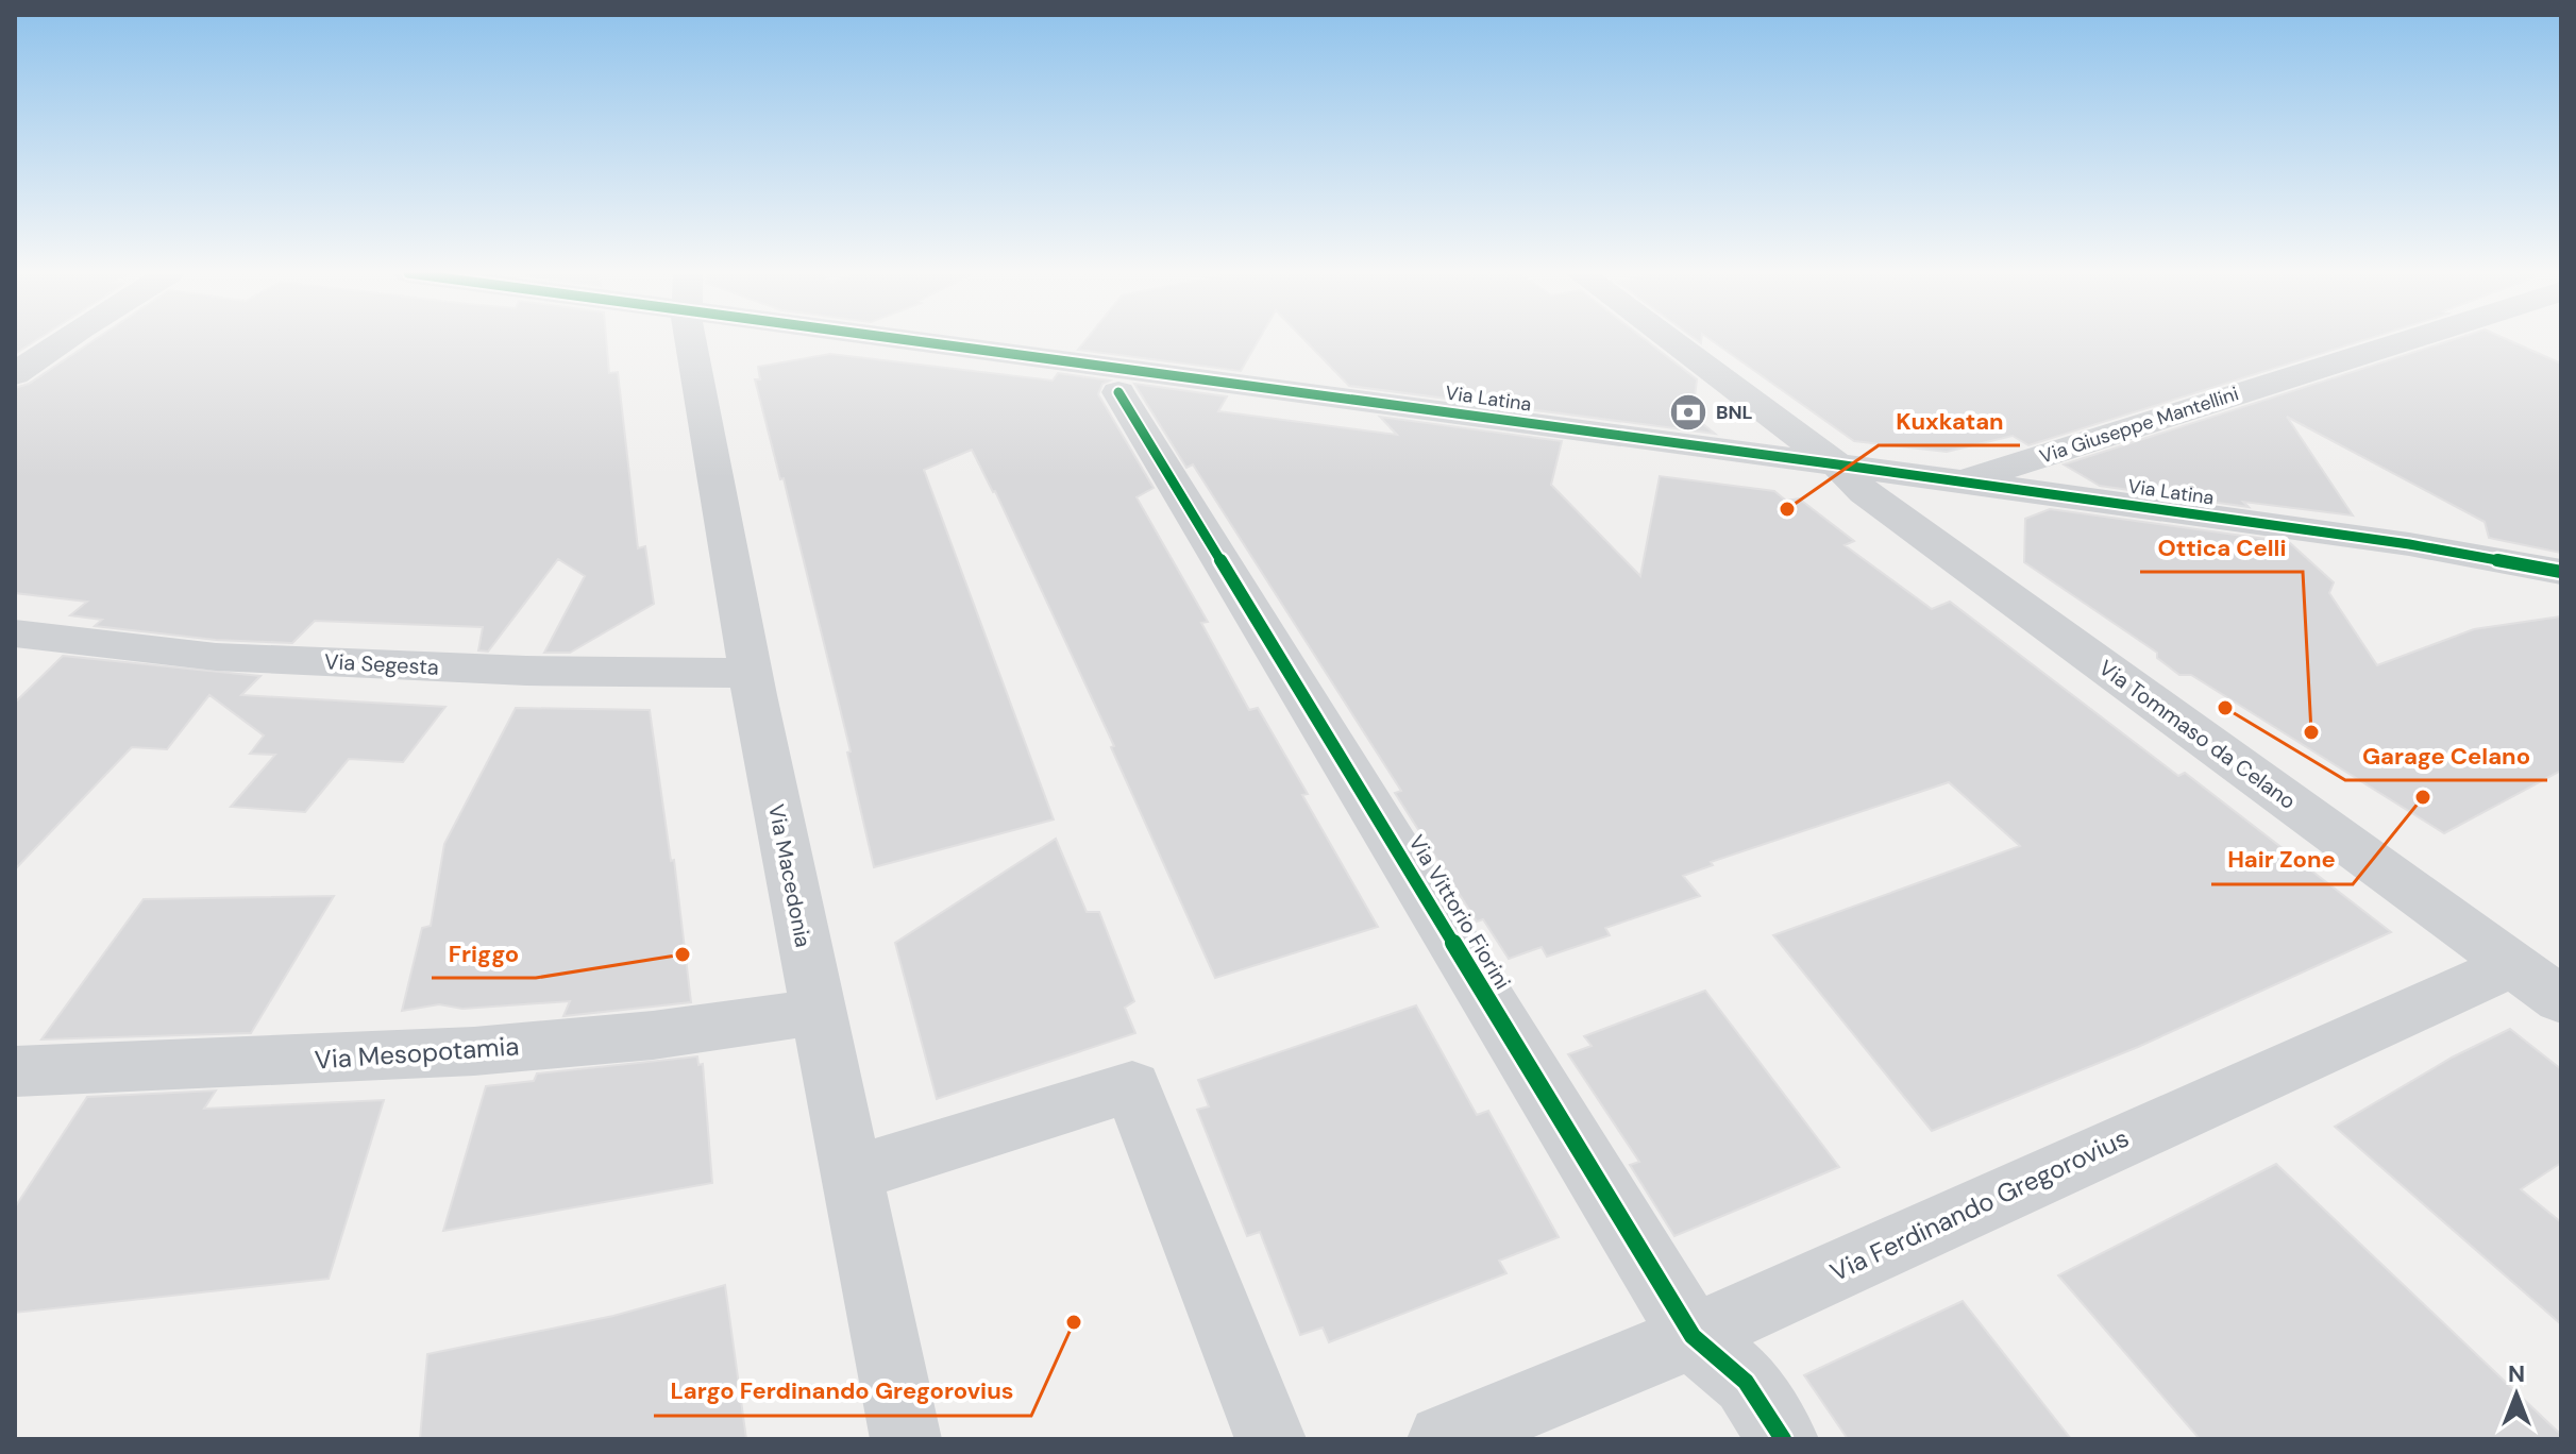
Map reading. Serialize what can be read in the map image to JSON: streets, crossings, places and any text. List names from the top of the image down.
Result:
{
  "streets": {
    "street": [
      "Via Latina",
      "Via Giuseppe Mantellini",
      "Via Segesta",
      "Via Tommaso da Celano",
      "Via Macedonia",
      "Via Vittorio Fiorini",
      "Via Mesopotamia",
      "Via Ferdinando Gregorovius"
    ]
  },
  "crossings": [
    ["Via Latina", "Via Giuseppe Mantellini"],
    ["Via Latina", "Via Tommaso da Celano"],
    ["Via Segesta", "Via Macedonia"],
    ["Via Tommaso da Celano", "Via Ferdinando Gregorovius"],
    ["Via Macedonia", "Via Mesopotamia"],
    ["Via Vittorio Fiorini", "Via Ferdinando Gregorovius"]
  ],
  "places": {
    "bank": ["BNL"],
    "other": [
      "Kuxkatan",
      "Garage Celano",
      "Ottica Celli",
      "Hair Zone",
      "Friggo",
      "Largo Ferdinando Gregorovius"
    ]
  },
  "north": "top"
}
